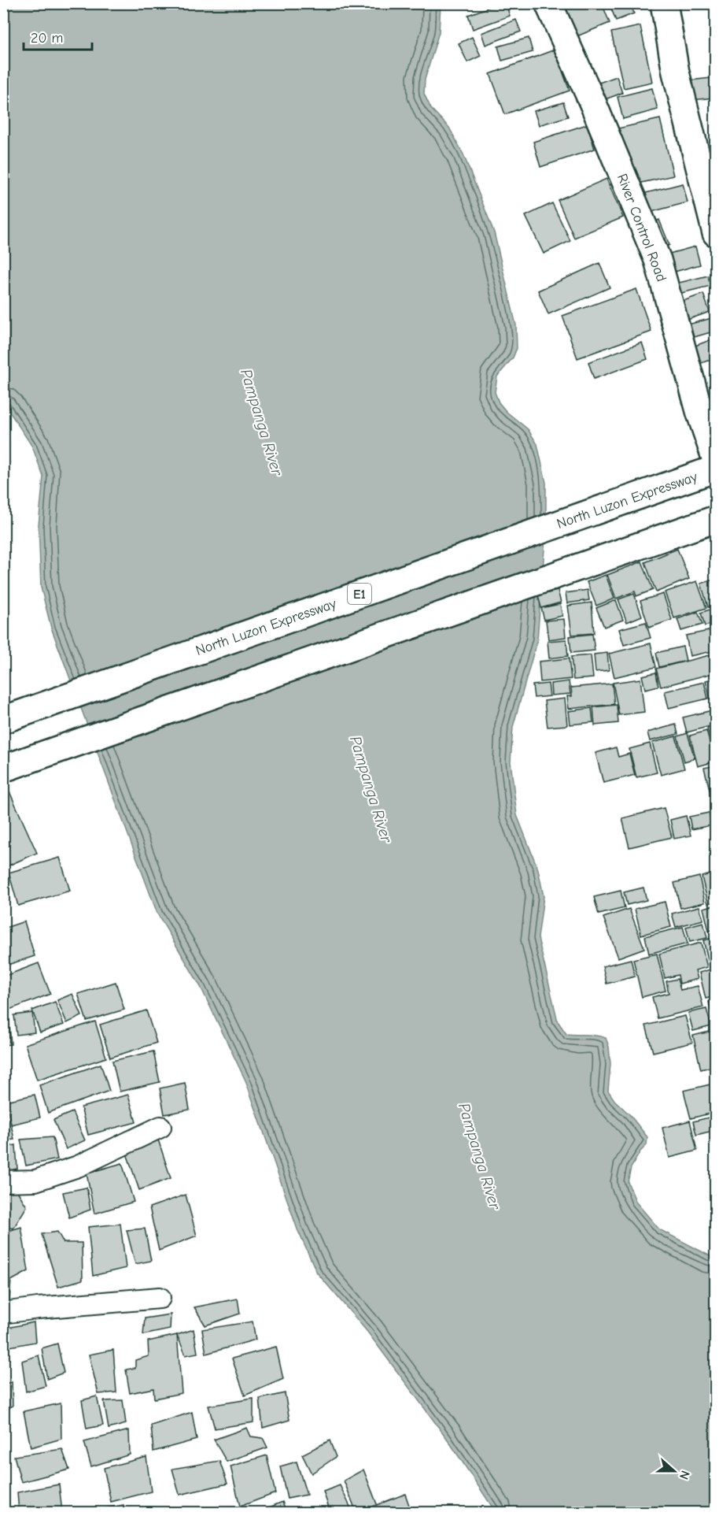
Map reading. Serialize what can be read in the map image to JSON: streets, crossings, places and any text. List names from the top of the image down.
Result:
{
  "streets": {
    "main road": ["River Control Road", "North Luzon Expressway", "E1"]
  },
  "water": ["Pampanga River"],
  "scale_bar": "20 m",
  "north": "right"
}
